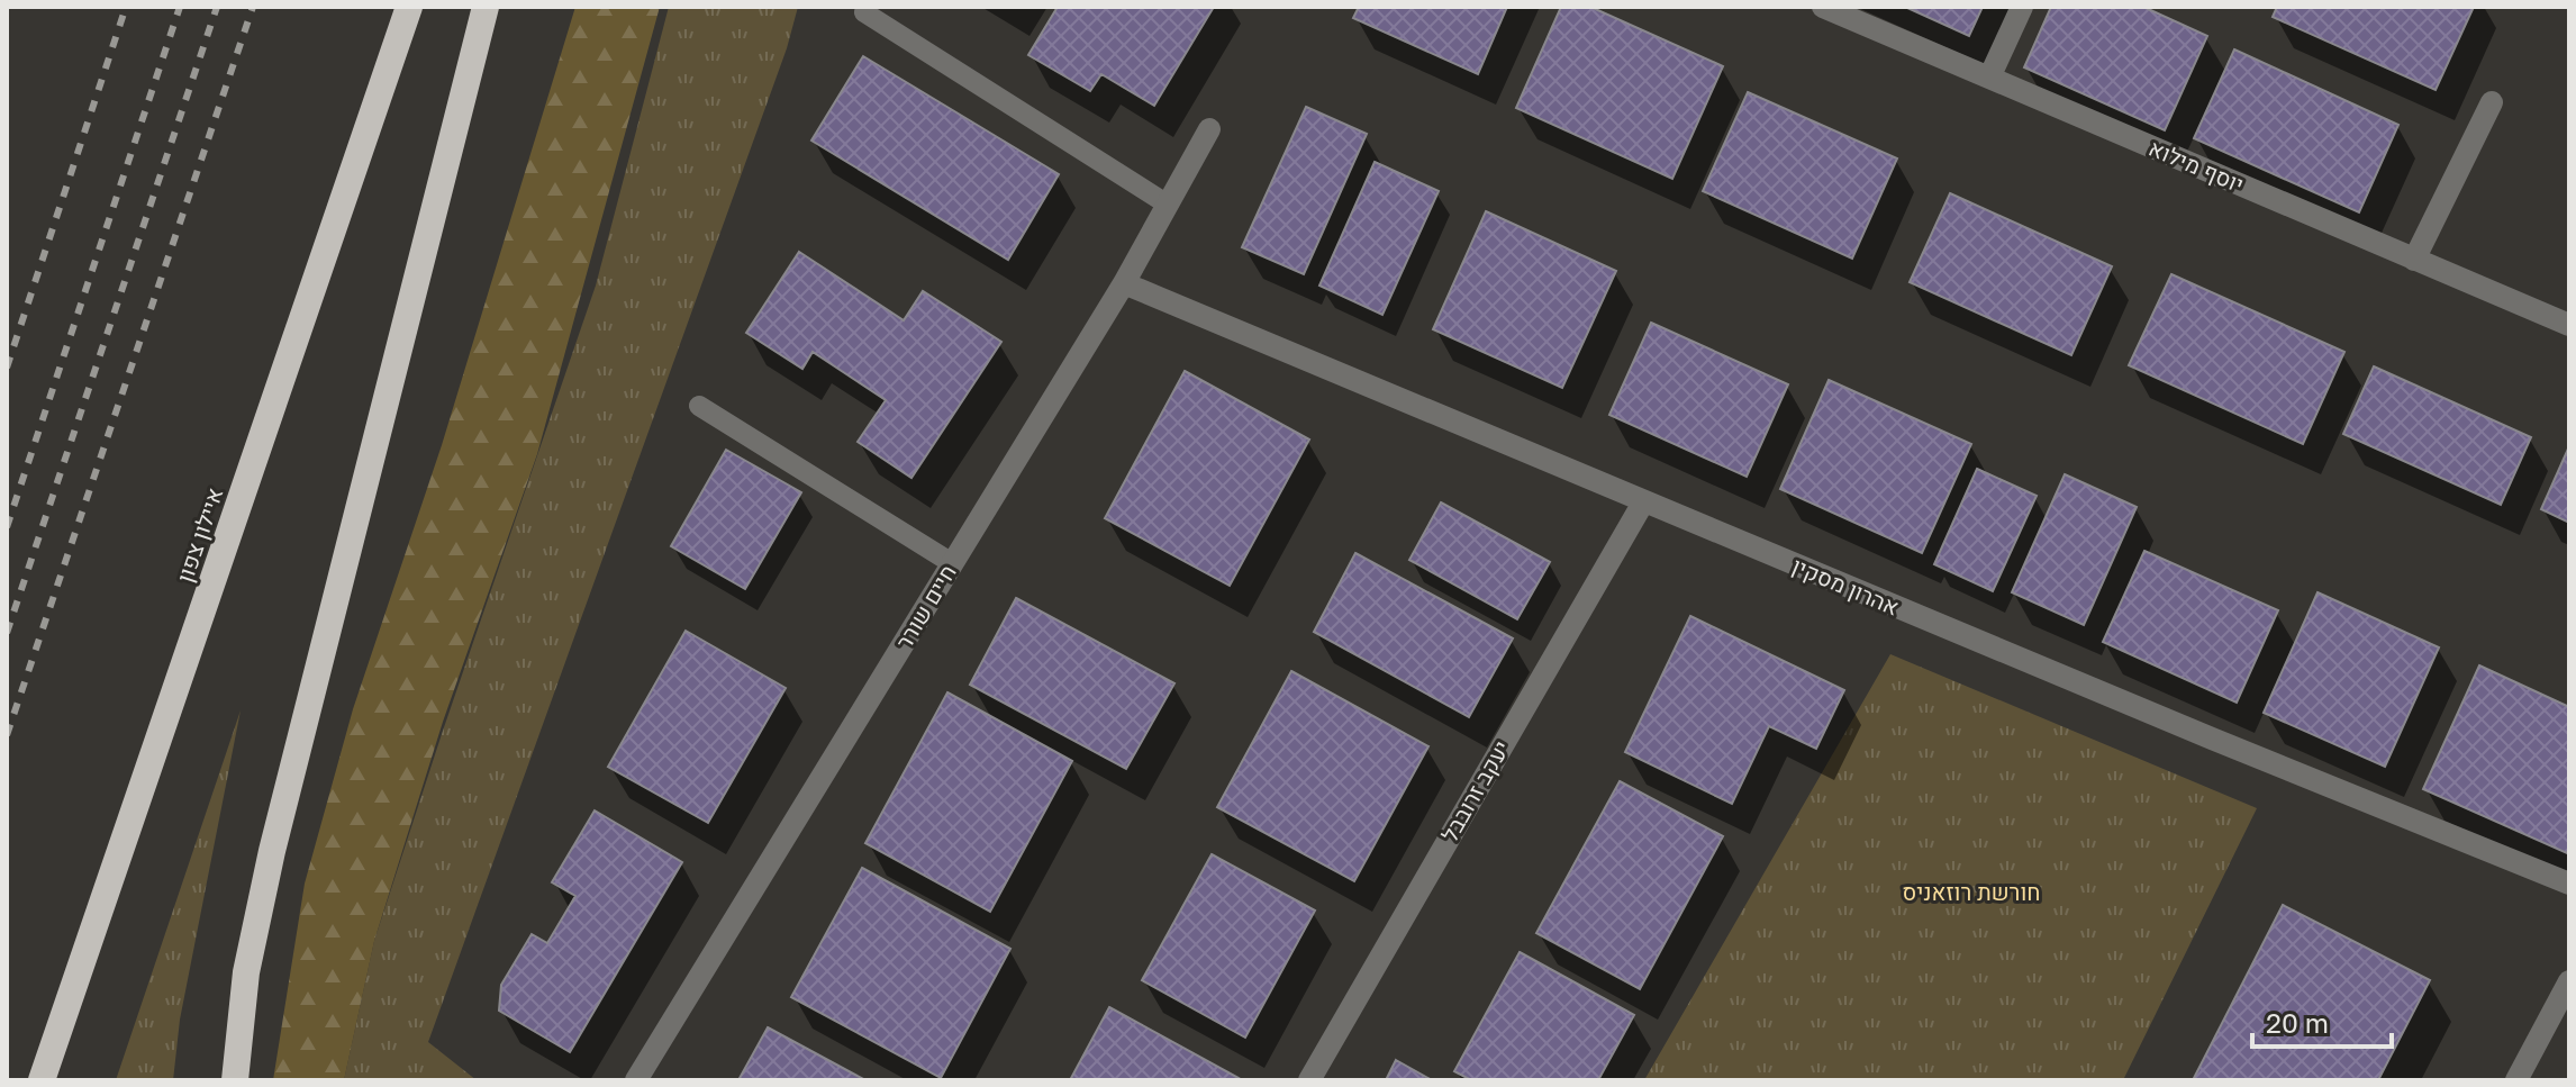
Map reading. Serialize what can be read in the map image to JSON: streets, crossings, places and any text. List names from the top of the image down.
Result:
{
  "streets": {
    "highway": ["איילון צפון"],
    "street": [
      "יוסף מילוא",
      "אהרון מסקין",
      "חיים שורר",
      "יעקב זרובבל"
    ]
  },
  "crossings": [
    ["אהרון מסקין", "חיים שורר"],
    ["אהרון מסקין", "יעקב זרובבל"]
  ],
  "parks": ["חורשת רוזאניס"],
  "scale_bar": "20 m"
}
